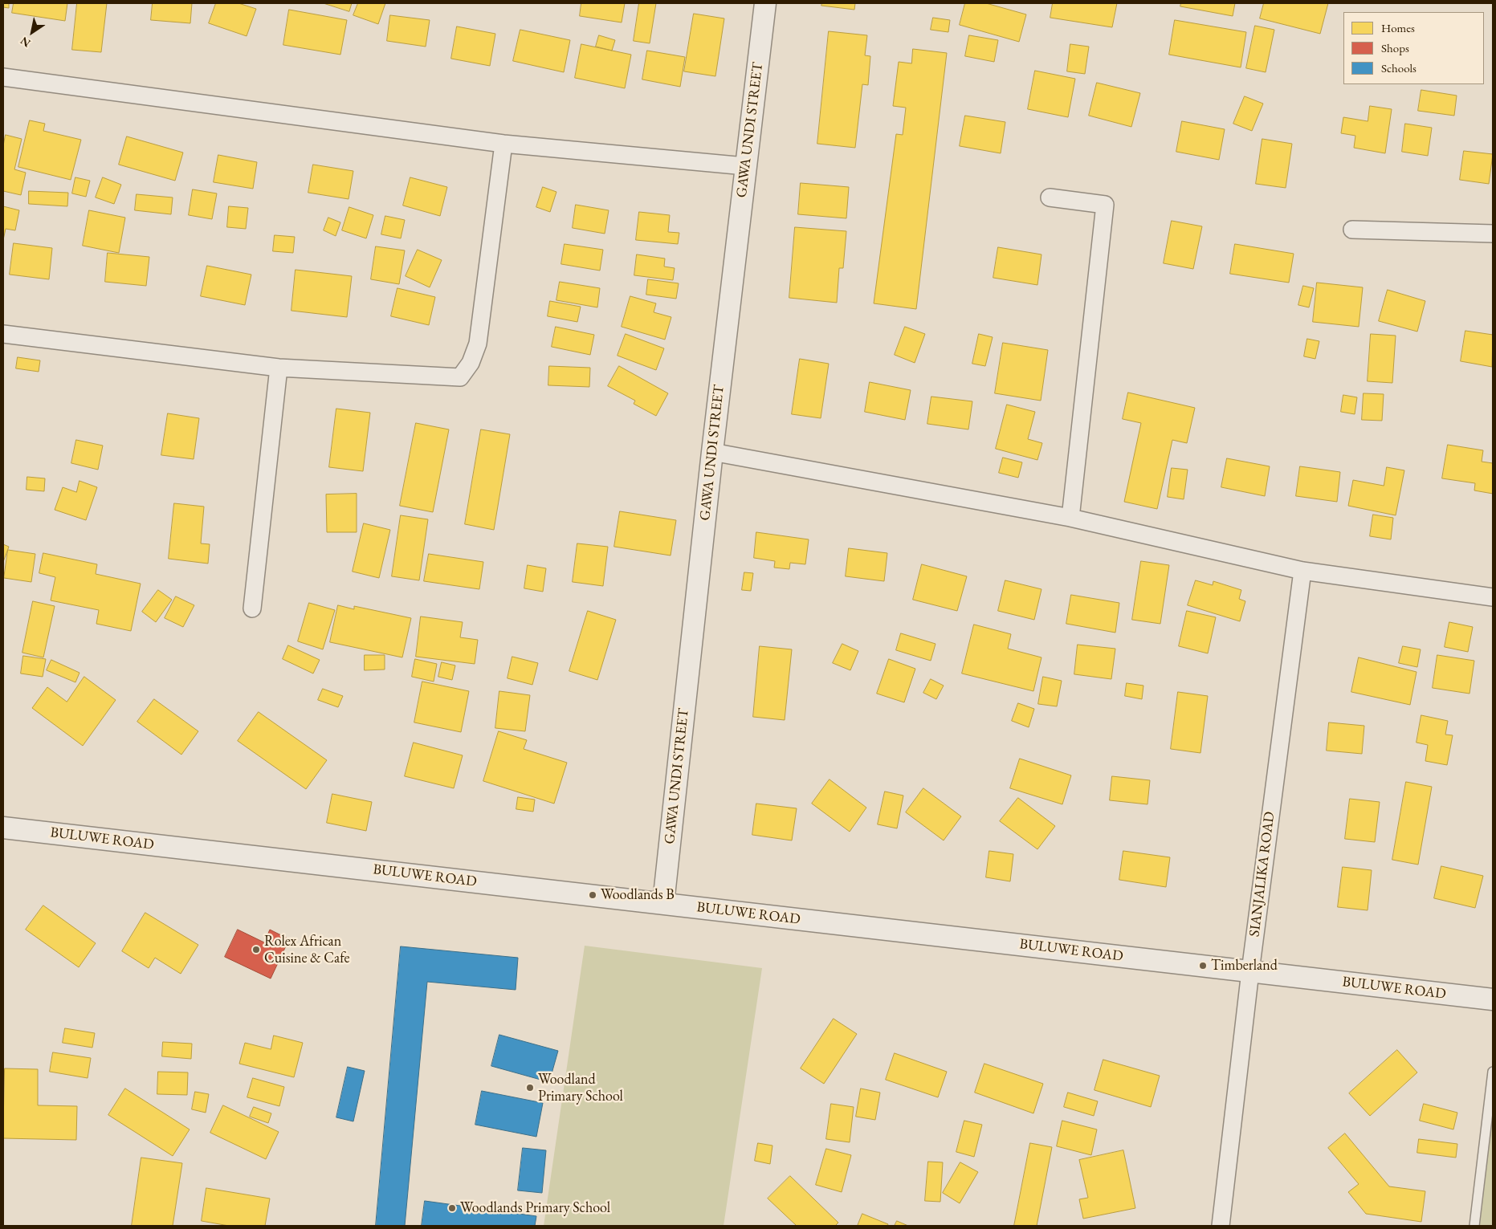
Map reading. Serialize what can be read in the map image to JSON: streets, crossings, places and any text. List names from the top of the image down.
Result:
{
  "streets": {
    "street": ["GAWA UNDI STREET", "BULUWE ROAD", "SIANJALIKA ROAD"]
  },
  "crossings": [
    ["GAWA UNDI STREET", "BULUWE ROAD"],
    ["BULUWE ROAD", "SIANJALIKA ROAD"]
  ],
  "places": [
    "Woodlands B",
    "Rolex African Cuisine & Cafe",
    "Timberland",
    "Woodland Primary School",
    "Woodlands Primary School"
  ],
  "legend": ["Homes", "Shops", "Schools"],
  "north": "bottom left"
}
